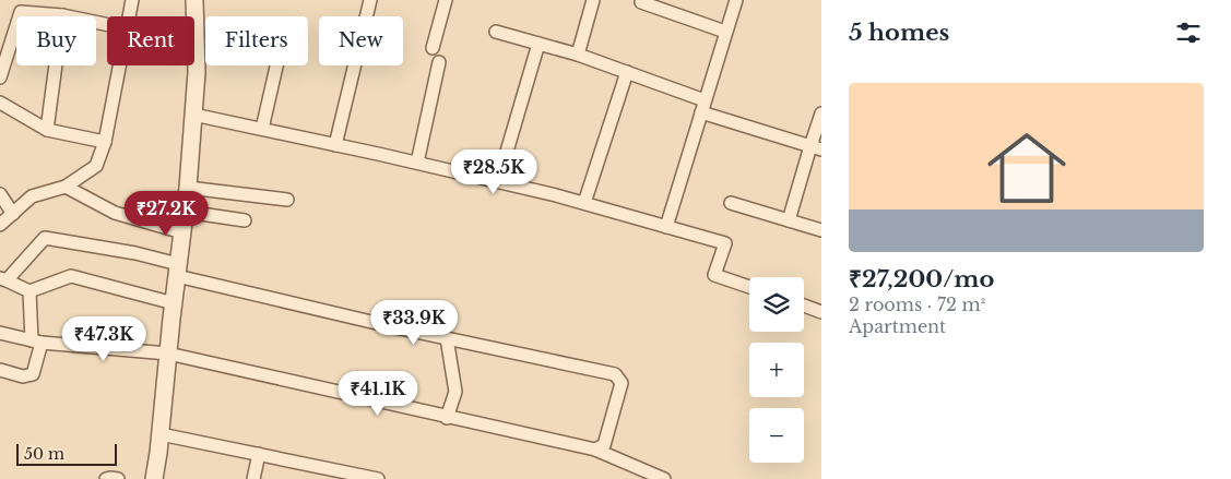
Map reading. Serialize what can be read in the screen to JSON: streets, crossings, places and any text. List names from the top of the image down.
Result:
{
  "scale_bar": "50 m",
  "page": {
    "heading": "5 homes",
    "chip": [
      "Buy",
      "Rent",
      "Filters",
      "New"
    ],
    "list": [
      {
        "name": "₹27,200/mo",
        "note": "2 rooms · 72 m² · Apartment"
      }
    ],
    "price": [
      "₹28.5K",
      "₹27.2K",
      "₹33.9K",
      "₹47.3K",
      "₹41.1K"
    ],
    "map_buttons": ["+", "−"],
    "scale": "50 m"
  }
}
